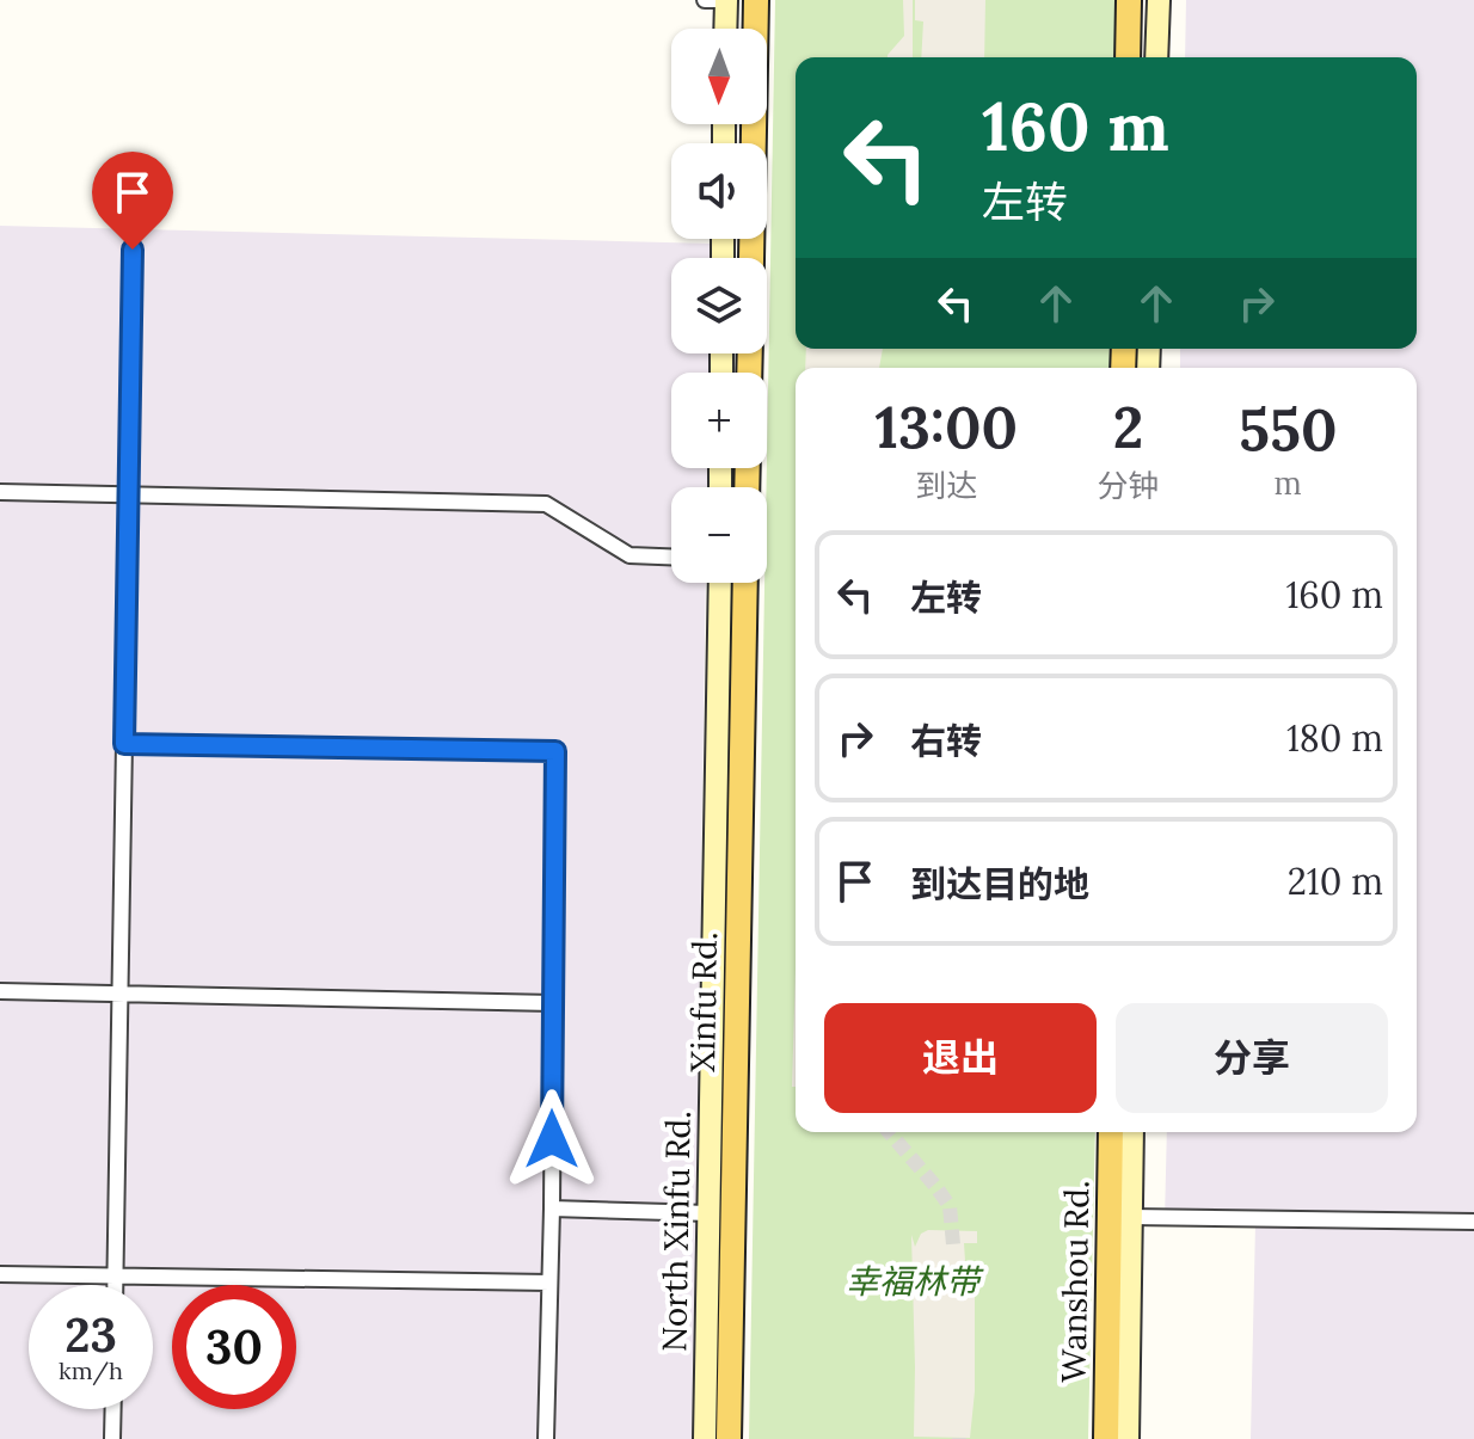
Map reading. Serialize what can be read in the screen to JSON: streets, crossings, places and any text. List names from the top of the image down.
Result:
{
  "streets": {
    "main road": ["Xinfu Rd.", "North Xinfu Rd.", "Wanshou Rd."]
  },
  "parks": ["幸福林带"],
  "north": "bottom",
  "page": {
    "map_buttons": ["+", "−"],
    "turn": ["160 m", "左转"],
    "eta": [
      "13:00",
      "到达",
      "2",
      "分钟",
      "550",
      "m"
    ],
    "list": [
      {
        "name": "左转",
        "value": "160 m"
      },
      {
        "name": "右转",
        "value": "180 m"
      },
      {
        "name": "到达目的地",
        "value": "210 m"
      }
    ],
    "buttons": ["退出", "分享"],
    "speed": "23 km/h",
    "limit": "30"
  }
}
